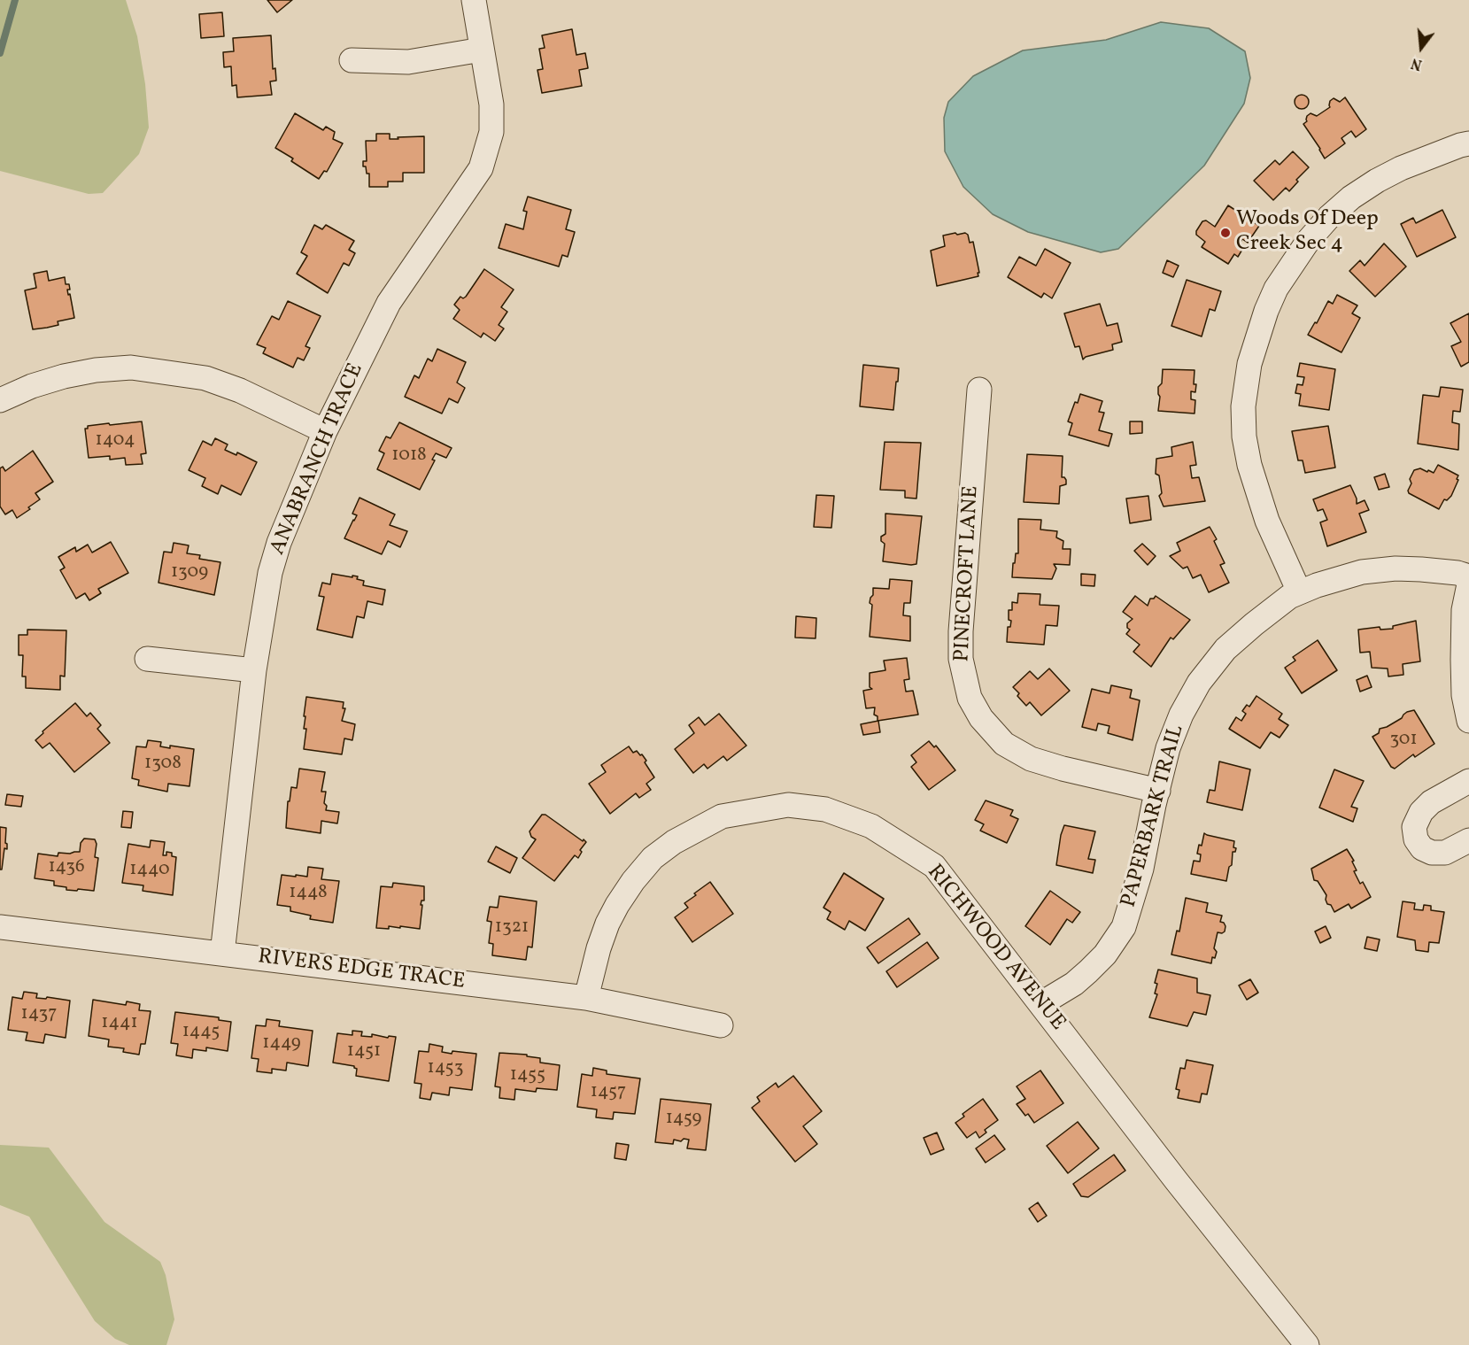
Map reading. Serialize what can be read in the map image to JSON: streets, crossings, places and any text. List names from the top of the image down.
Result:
{
  "streets": {
    "street": [
      "ANABRANCH TRACE",
      "PINECROFT LANE",
      "PAPERBARK TRAIL",
      "RICHWOOD AVENUE",
      "RIVERS EDGE TRACE"
    ]
  },
  "crossings": [
    ["ANABRANCH TRACE", "RIVERS EDGE TRACE"],
    ["PINECROFT LANE", "PAPERBARK TRAIL"],
    ["PAPERBARK TRAIL", "RICHWOOD AVENUE"],
    ["RICHWOOD AVENUE", "RIVERS EDGE TRACE"]
  ],
  "places": ["Woods Of Deep Creek Sec 4"],
  "house_numbers": [
    "1404",
    "1018",
    "1309",
    "301",
    "1308",
    "1436",
    "1440",
    "1448",
    "1321",
    "1437",
    "1441",
    "1445",
    "1449",
    "1451",
    "1453",
    "1455",
    "1457",
    "1459"
  ],
  "north": "bottom"
}
